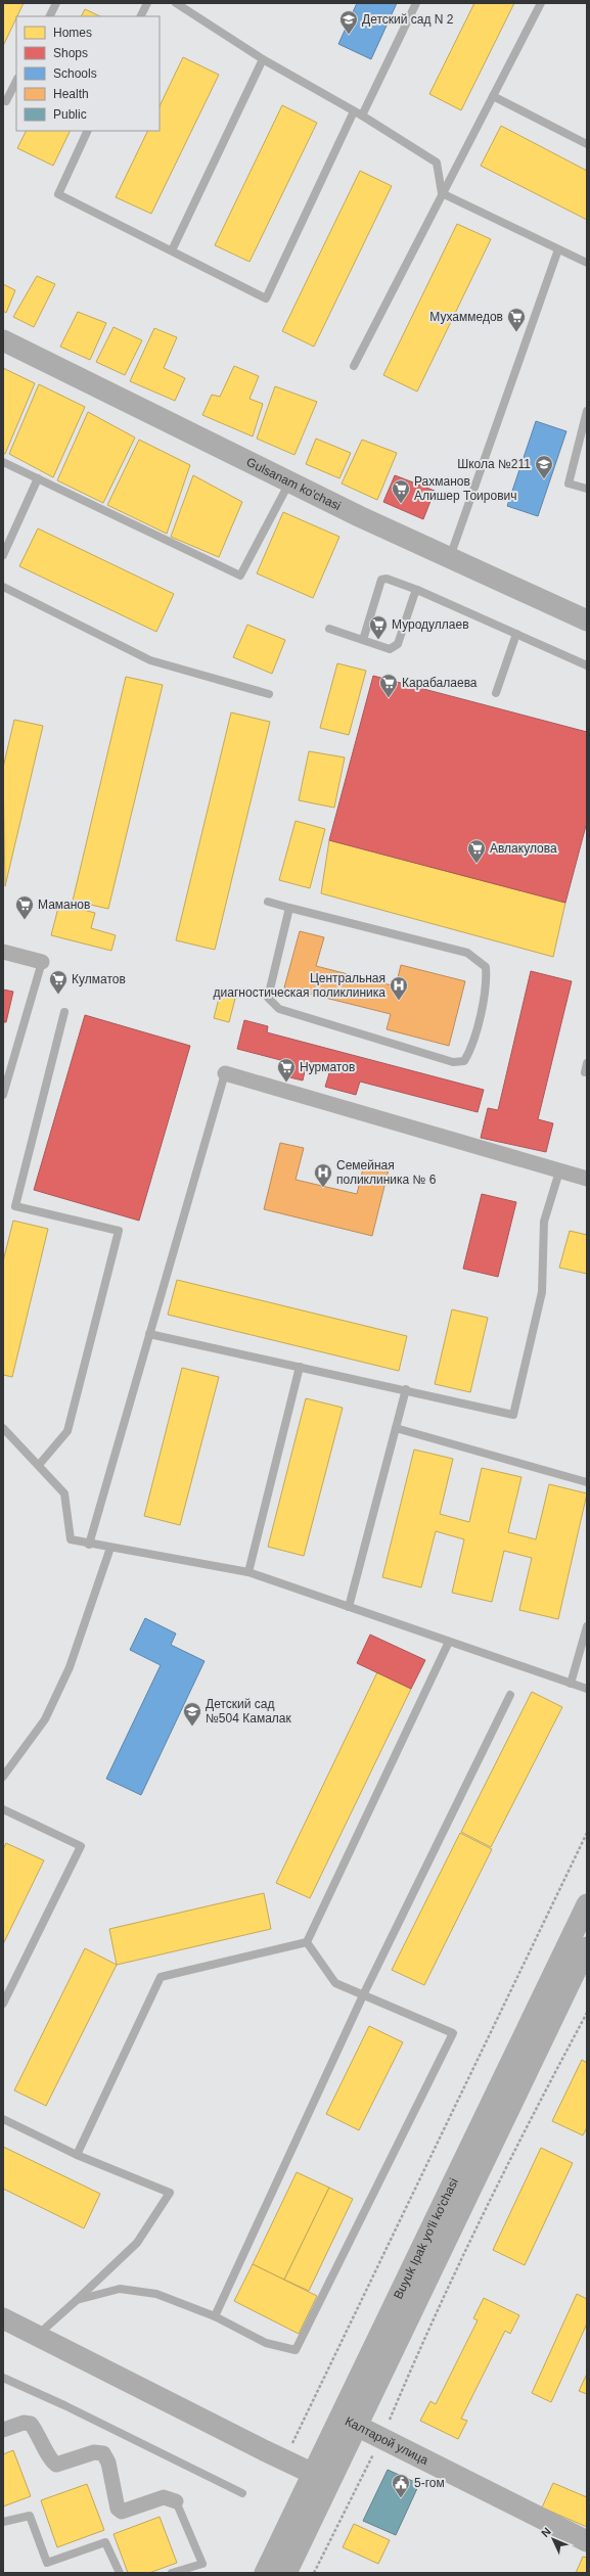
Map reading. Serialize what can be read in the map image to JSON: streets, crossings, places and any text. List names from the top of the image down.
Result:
{
  "streets": {
    "main road": ["Gulsanam ko'chasi", "Buyuk Ipak yo'li ko'chasi", "Калтарой улица"]
  },
  "crossings": [
    ["Buyuk Ipak yo'li ko'chasi", "Калтарой улица"]
  ],
  "places": {
    "school or university": ["Детский сад N 2", "Школа №211", "Детский сад №504 Камалак"],
    "supermarket": [
      "Мухаммедов",
      "Рахманов Алишер Тоирович",
      "Муродуллаев",
      "Карабалаева",
      "Авлакулова",
      "Маманов",
      "Кулматов",
      "Нурматов"
    ],
    "hospital": ["Центральная диагностическая поликлиника", "Семейная поликлиника № 6"],
    "public building": ["5-гом"]
  },
  "legend": [
    "Homes",
    "Shops",
    "Schools",
    "Health",
    "Public"
  ],
  "north": "top left"
}
